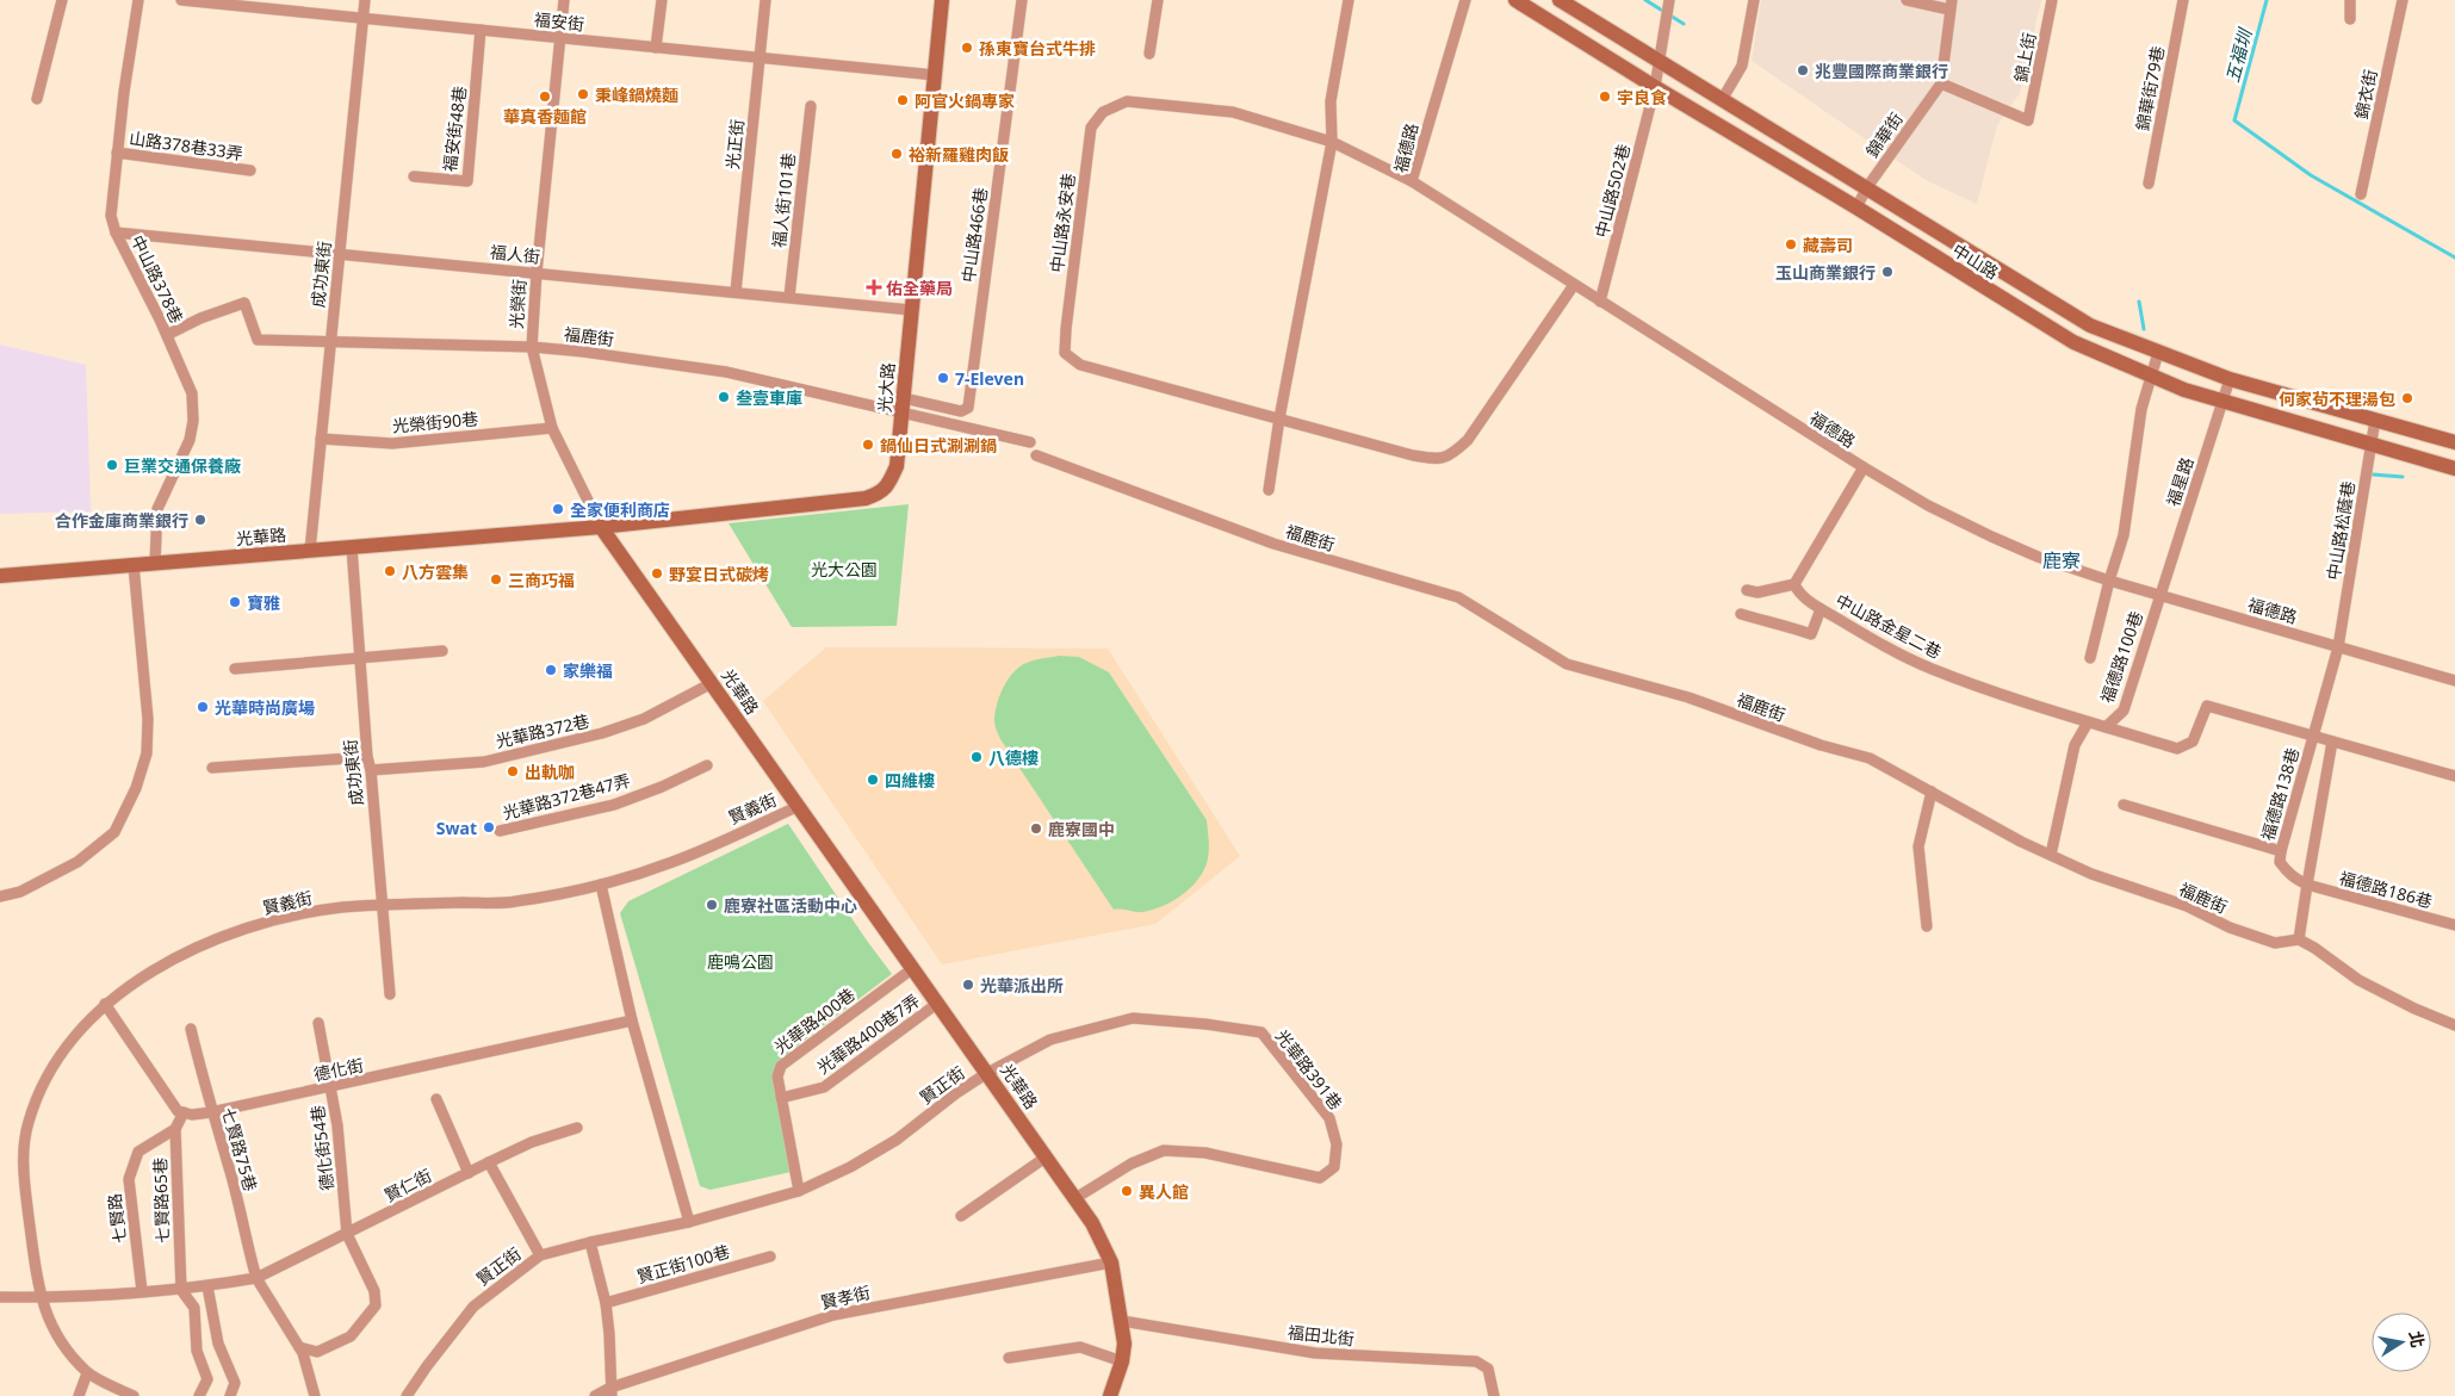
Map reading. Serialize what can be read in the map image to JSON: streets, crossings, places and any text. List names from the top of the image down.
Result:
{
  "streets": {
    "street": [
      "福安街",
      "錦上街",
      "錦華街79巷",
      "錦衣街",
      "福安街48巷",
      "錦華街",
      "光正街",
      "山路378巷33弄",
      "福德路",
      "中山路502巷",
      "福人街101巷",
      "中山路永安巷",
      "中山路466巷",
      "福人街",
      "中山路",
      "成功東街",
      "中山路378巷",
      "光榮街",
      "福鹿街",
      "光大路",
      "光榮街90巷",
      "福星路",
      "中山路松蔭巷",
      "光華路",
      "中山路金星二巷",
      "福德路100巷",
      "光華路372巷",
      "福德路138巷",
      "光華路372巷47弄",
      "賢義街",
      "福德路186巷",
      "光華路400巷",
      "光華路400巷7弄",
      "德化街",
      "光華路391巷",
      "賢正街",
      "德化街54巷",
      "七賢路75巷",
      "賢仁街",
      "七賢路65巷",
      "七賢路",
      "賢正街100巷",
      "賢孝街",
      "福田北街"
    ]
  },
  "crossings": [
    ["福安街", "福安街48巷"],
    ["福安街", "光正街"],
    ["福安街", "成功東街"],
    ["福安街", "光榮街"],
    ["福安街", "光大路"],
    ["錦上街", "錦華街"],
    ["錦華街", "中山路"],
    ["光正街", "福人街"],
    ["山路378巷33弄", "中山路378巷"],
    ["福德路", "中山路502巷"],
    ["福德路", "中山路永安巷"],
    ["福德路", "福星路"],
    ["福德路", "中山路松蔭巷"],
    ["福德路", "福德路100巷"],
    ["福德路", "福德路138巷"],
    ["中山路502巷", "中山路"],
    ["福人街101巷", "福人街"],
    ["中山路466巷", "光大路"],
    ["福人街", "成功東街"],
    ["福人街", "中山路378巷"],
    ["福人街", "光榮街"],
    ["福人街", "光大路"],
    ["中山路", "福星路"],
    ["中山路", "中山路松蔭巷"],
    ["成功東街", "福鹿街"],
    ["成功東街", "光榮街90巷"],
    ["成功東街", "光華路"],
    ["成功東街", "光華路372巷"],
    ["成功東街", "賢義街"],
    ["中山路378巷", "福鹿街"],
    ["中山路378巷", "光華路"],
    ["光榮街", "福鹿街"],
    ["光榮街", "光大路"],
    ["光榮街", "光榮街90巷"],
    ["光榮街", "光華路"],
    ["福鹿街", "光大路"],
    ["光大路", "光華路"],
    ["福星路", "福德路100巷"],
    ["中山路松蔭巷", "福德路138巷"],
    ["光華路", "光華路372巷"],
    ["光華路", "賢義街"],
    ["光華路", "光華路400巷"],
    ["光華路", "光華路400巷7弄"],
    ["光華路", "光華路391巷"],
    ["光華路", "賢正街"],
    ["光華路", "賢孝街"],
    ["光華路", "福田北街"],
    ["中山路金星二巷", "福德路100巷"],
    ["中山路金星二巷", "福德路138巷"],
    ["福德路138巷", "福德路186巷"],
    ["光華路400巷", "光華路400巷7弄"],
    ["光華路400巷", "賢正街"],
    ["德化街", "德化街54巷"],
    ["德化街", "七賢路75巷"],
    ["德化街", "七賢路65巷"],
    ["光華路391巷", "賢正街"],
    ["德化街54巷", "賢仁街"],
    ["七賢路75巷", "賢仁街"],
    ["七賢路65巷", "七賢路"]
  ],
  "districts": ["鹿寮"],
  "water": ["五福圳"],
  "parks": ["光大公園", "鹿鳴公園"],
  "places": {
    "other": [
      "孫東寶台式牛排",
      "兆豐國際商業銀行",
      "秉峰鍋燒麵",
      "華真香麵館",
      "宇良食",
      "阿官火鍋專家",
      "裕新羅雞肉飯",
      "藏壽司",
      "玉山商業銀行",
      "7-Eleven",
      "叁壹車庫",
      "何家茍不理湯包",
      "鍋仙日式涮涮鍋",
      "巨業交通保養廠",
      "全家便利商店",
      "合作金庫商業銀行",
      "八方雲集",
      "野宴日式碳烤",
      "三商巧福",
      "寶雅",
      "家樂福",
      "光華時尚廣場",
      "八德樓",
      "出軌咖",
      "四維樓",
      "Swat",
      "鹿寮國中",
      "鹿寮社區活動中心",
      "光華派出所",
      "異人館"
    ],
    "health": ["佑全藥局"]
  },
  "north": "right"
}
